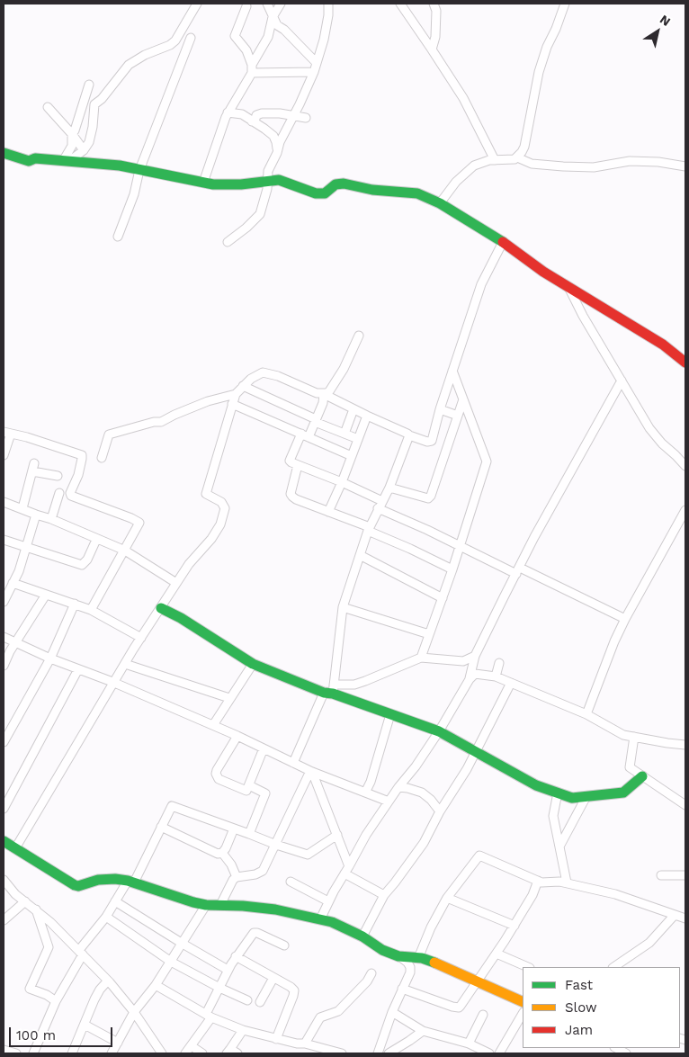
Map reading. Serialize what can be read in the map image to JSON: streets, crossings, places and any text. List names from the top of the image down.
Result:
{
  "legend": ["Fast", "Slow", "Jam"],
  "scale_bar": "100 m",
  "north": "top right"
}
